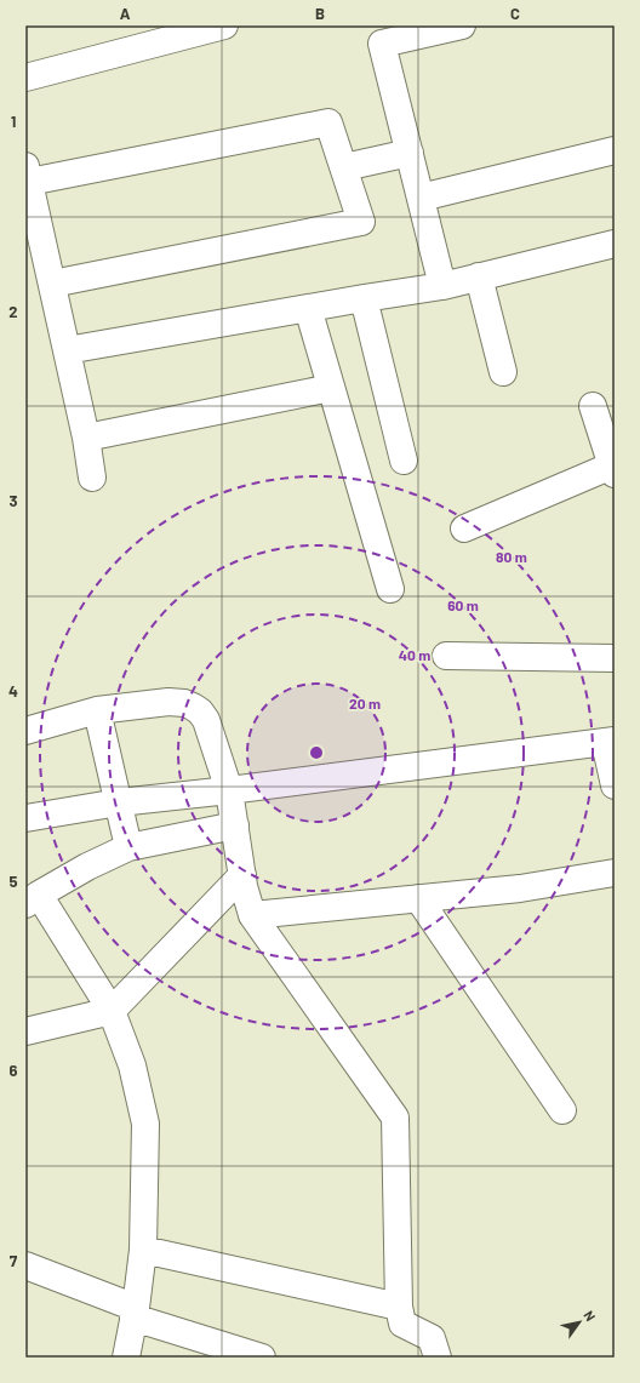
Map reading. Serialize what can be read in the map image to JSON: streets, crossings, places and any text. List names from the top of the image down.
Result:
{
  "north": "top right",
  "grid": {
    "columns": ["A", "B", "C"],
    "rows": [
      "1",
      "2",
      "3",
      "4",
      "5",
      "6",
      "7"
    ]
  },
  "rings": [
    "80 m",
    "60 m",
    "40 m",
    "20 m"
  ]
}
